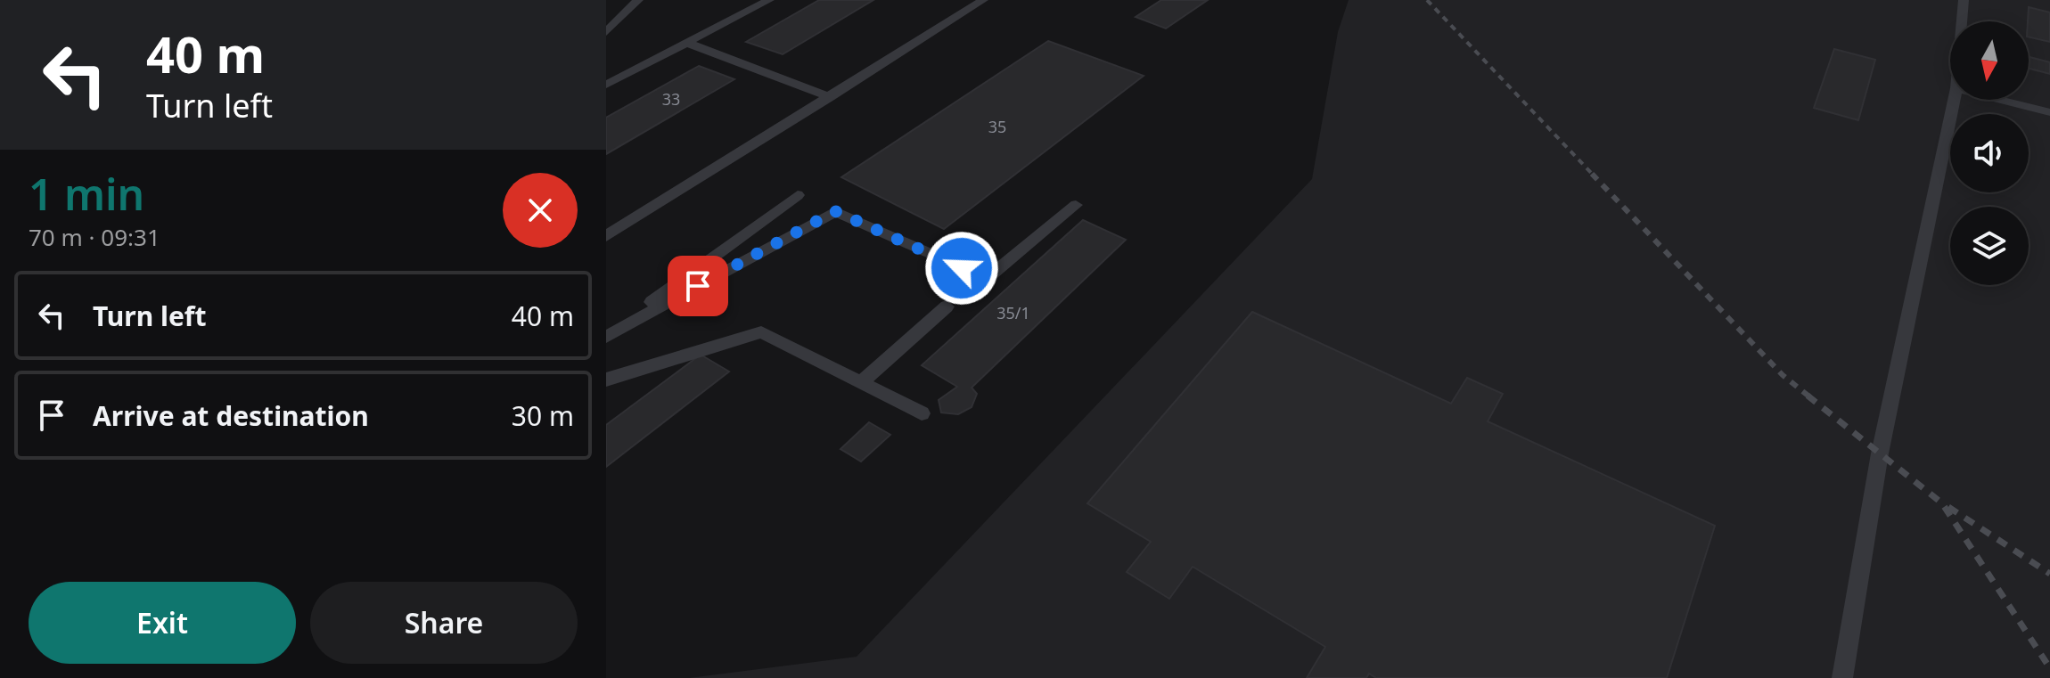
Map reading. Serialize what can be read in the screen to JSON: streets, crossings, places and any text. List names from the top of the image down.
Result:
{
  "house_numbers": ["33", "35", "35/1"],
  "north": "bottom",
  "page": {
    "turn": ["40 m", "Turn left"],
    "heading": ["1 min", "70 m · 09:31"],
    "list": [
      {
        "name": "Turn left",
        "value": "40 m"
      },
      {
        "name": "Arrive at destination",
        "value": "30 m"
      }
    ],
    "buttons": ["Exit", "Share"]
  }
}
